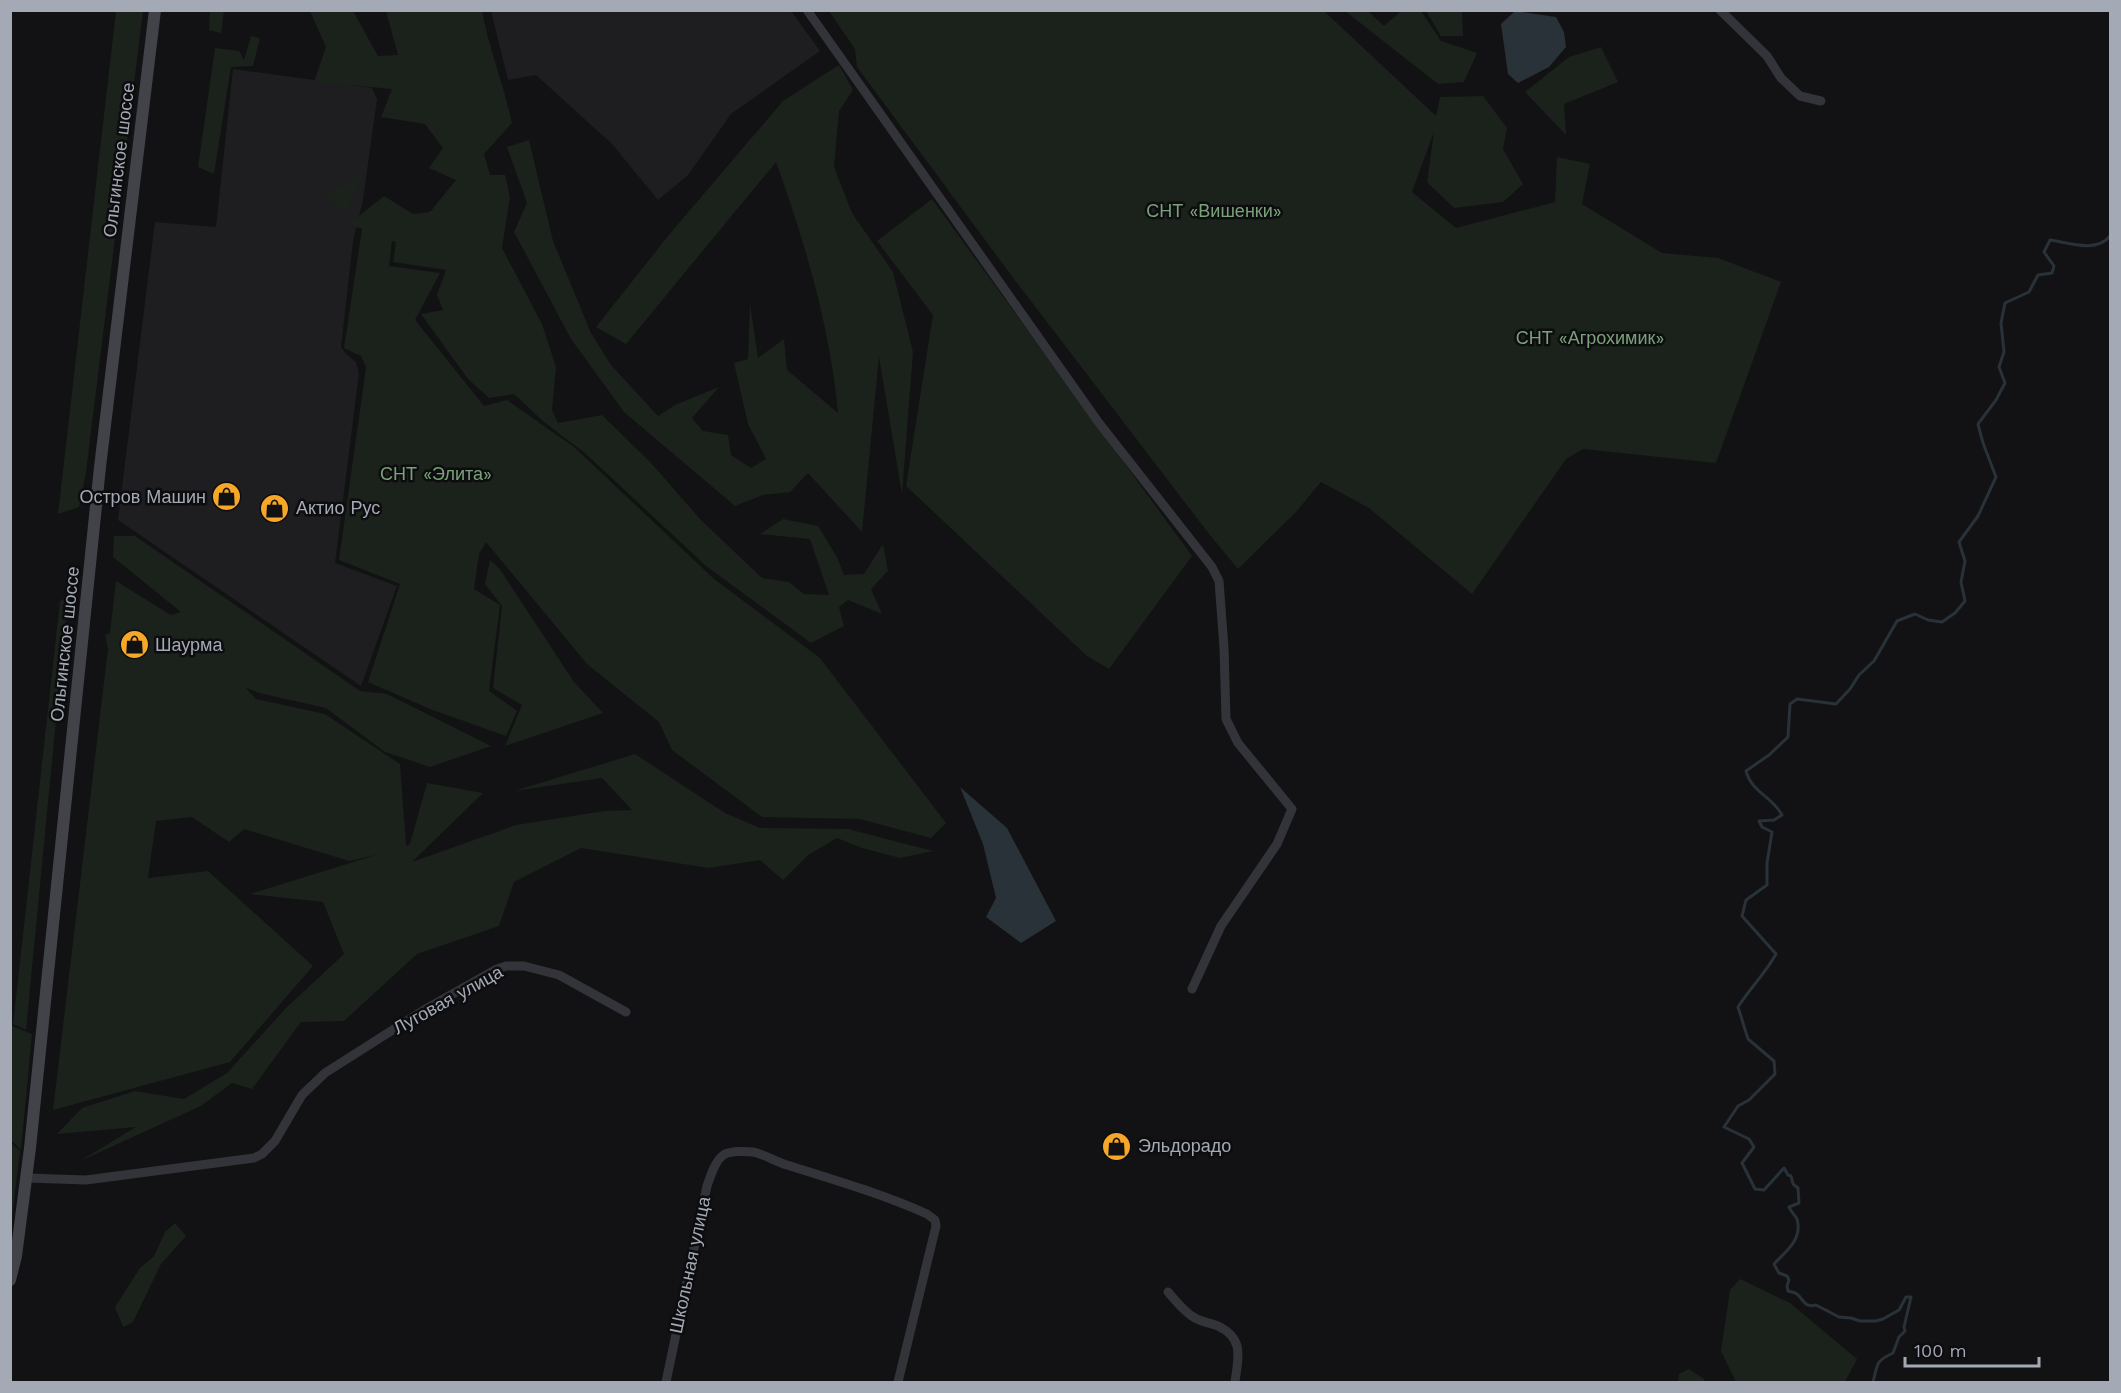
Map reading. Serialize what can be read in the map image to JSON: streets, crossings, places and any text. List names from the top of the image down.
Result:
{
  "streets": {
    "main road": ["Ольгинское шоссе"],
    "street": ["Луговая улица", "Школьная улица"]
  },
  "crossings": [
    ["Ольгинское шоссе", "Луговая улица"]
  ],
  "parks": ["СНТ «Вишенки»", "СНТ «Агрохимик»", "СНТ «Элита»"],
  "places": {
    "shop": [
      "Остров Машин",
      "Актио Рус",
      "Шаурма",
      "Эльдорадо"
    ]
  },
  "scale_bar": "100 m"
}
